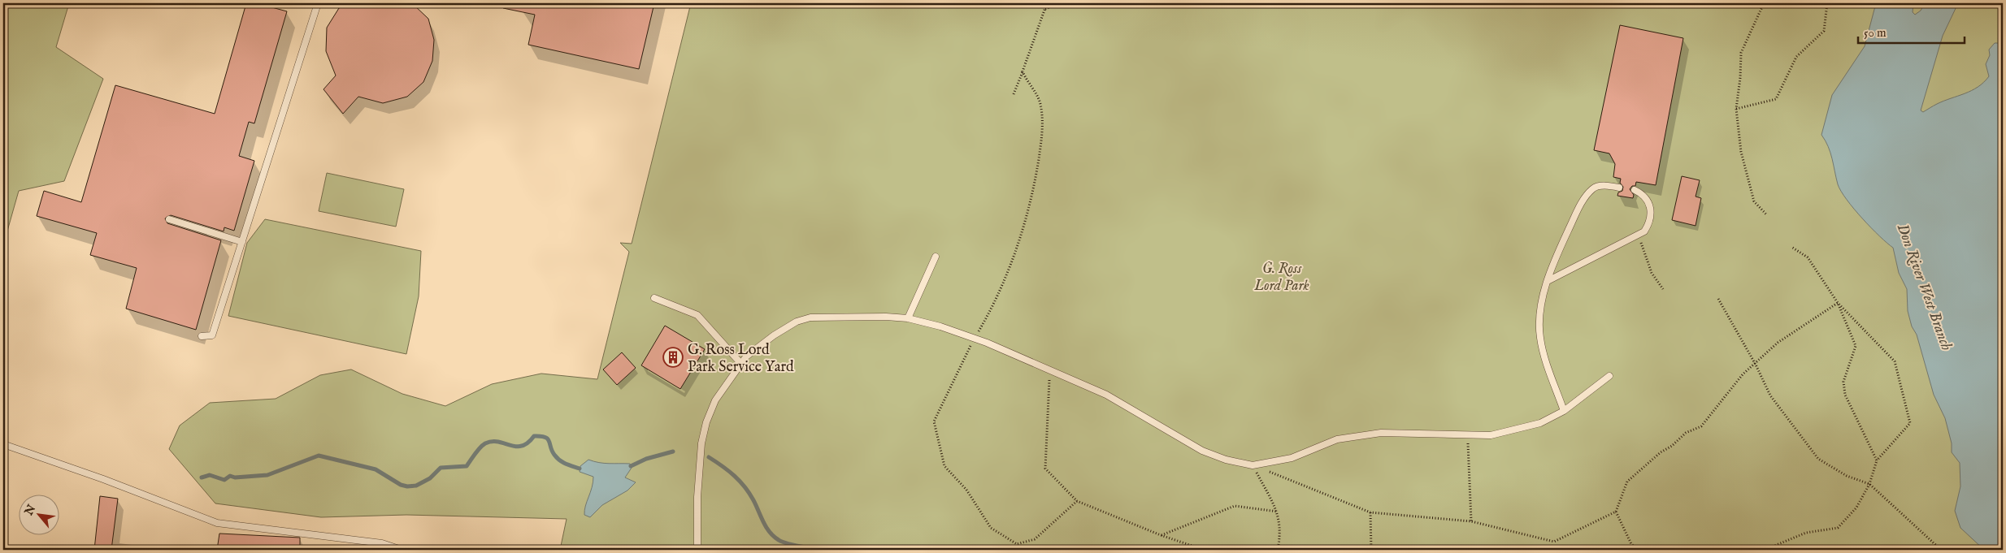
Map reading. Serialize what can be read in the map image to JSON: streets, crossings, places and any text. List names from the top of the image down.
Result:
{
  "water": ["Don River West Branch"],
  "parks": ["G. Ross Lord Park"],
  "places": {
    "building": ["G. Ross Lord Park Service Yard"]
  },
  "scale_bar": "50 m",
  "north": "top left"
}
